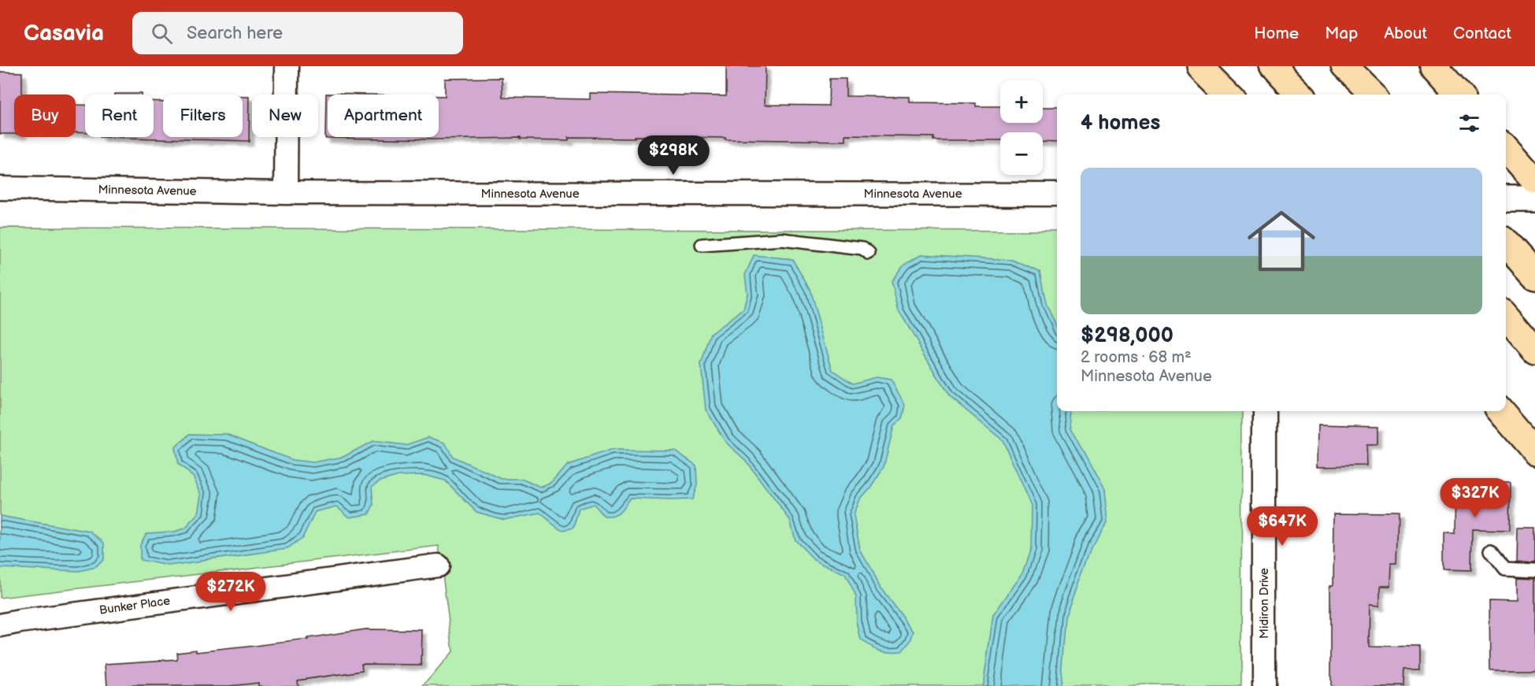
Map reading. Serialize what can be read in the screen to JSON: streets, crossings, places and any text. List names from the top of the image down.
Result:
{
  "streets": {
    "street": ["Minnesota Avenue", "Midiron Drive", "Bunker Place"]
  },
  "page": {
    "header": "Casavia",
    "search": "Search here",
    "nav": [
      "Home",
      "Map",
      "About",
      "Contact"
    ],
    "map_buttons": ["+", "−"],
    "chip": [
      "Buy",
      "Rent",
      "Filters",
      "New",
      "Apartment"
    ],
    "heading": "4 homes",
    "price": [
      "$298K",
      "$327K",
      "$647K",
      "$272K"
    ],
    "list": [
      {
        "name": "$298,000",
        "note": "2 rooms · 68 m² · Minnesota Avenue"
      }
    ]
  }
}
